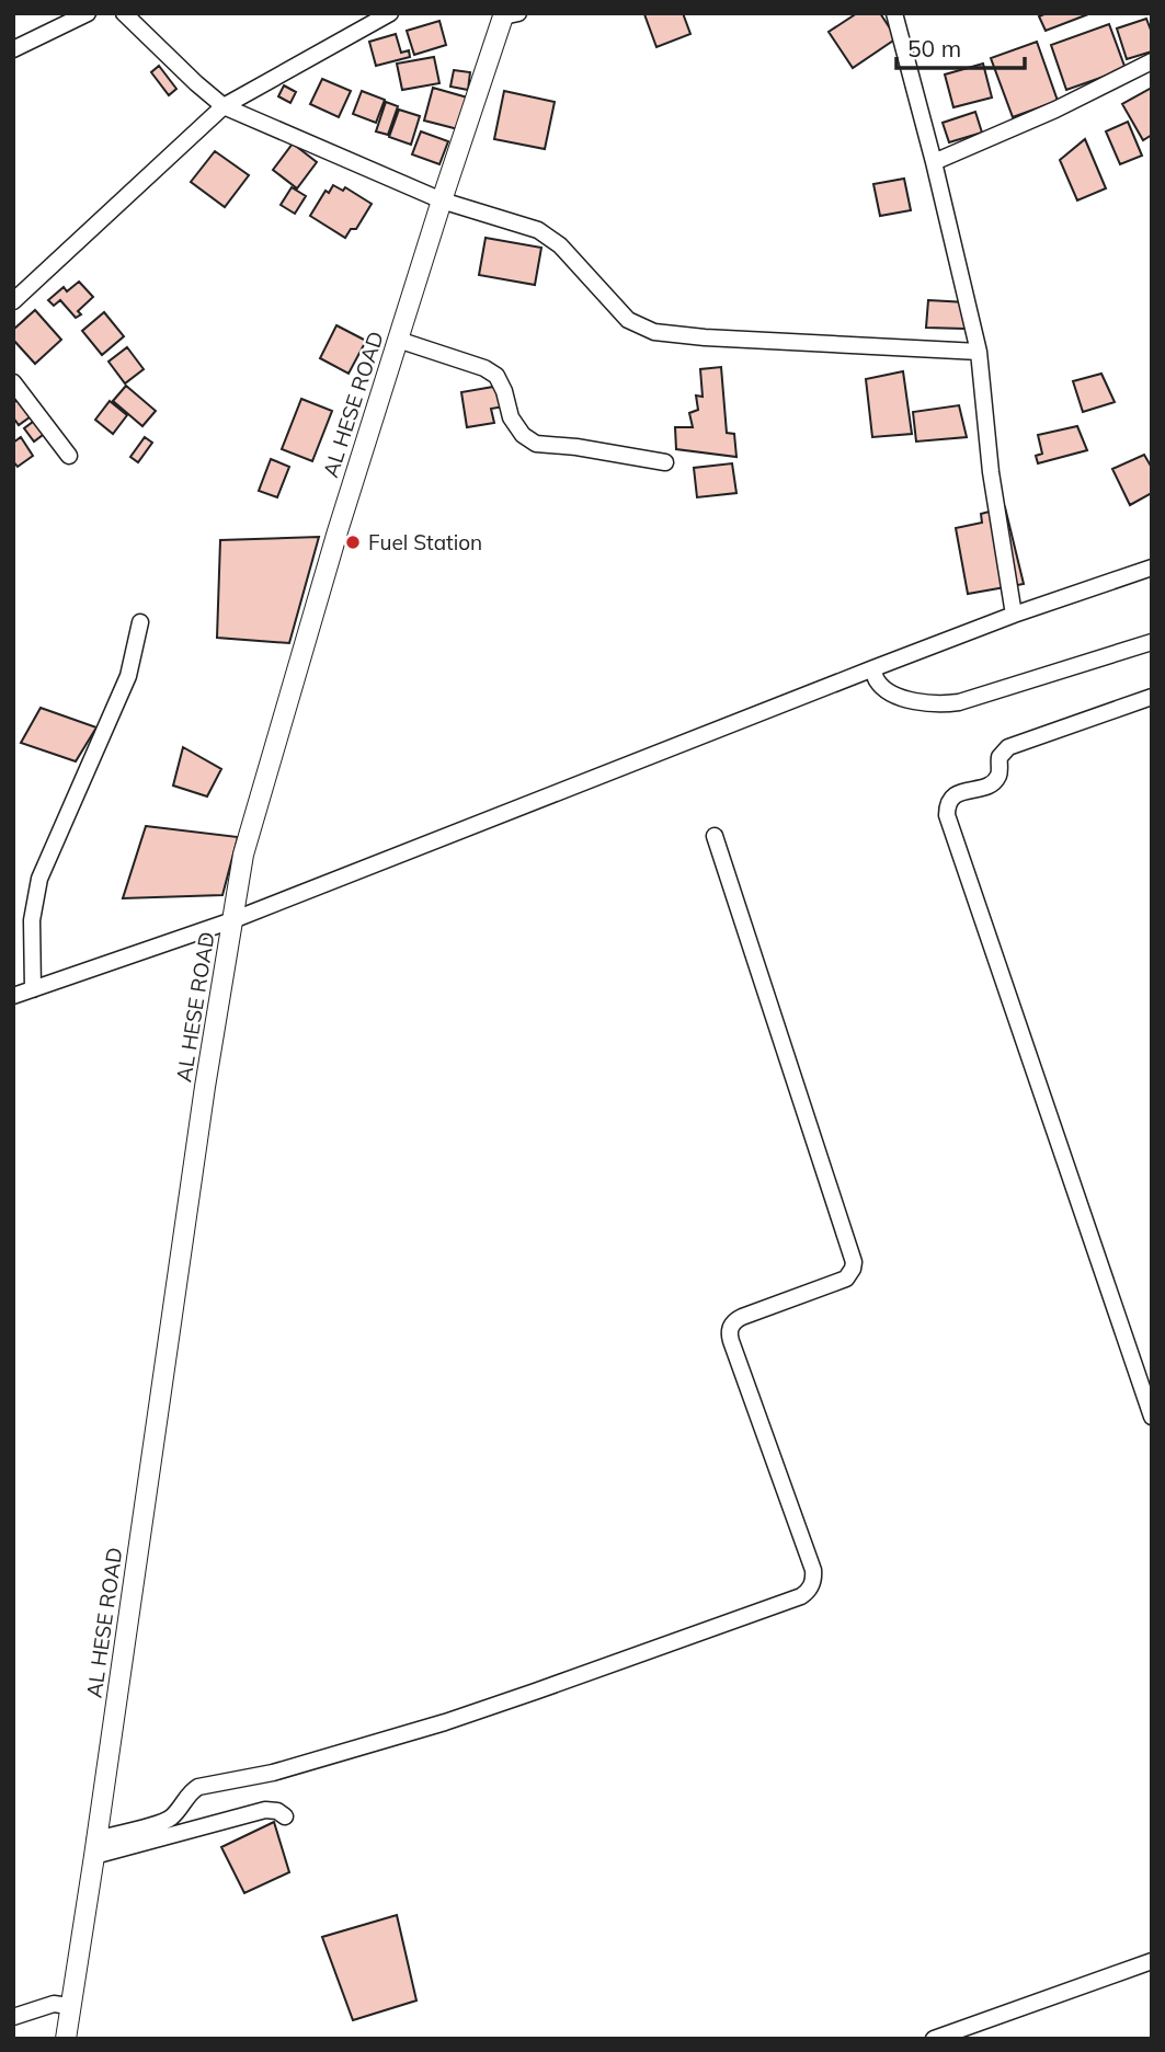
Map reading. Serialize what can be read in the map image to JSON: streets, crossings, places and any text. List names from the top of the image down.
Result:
{
  "streets": {
    "street": ["AL HESE ROAD"]
  },
  "places": ["Fuel Station"],
  "scale_bar": "50 m"
}
